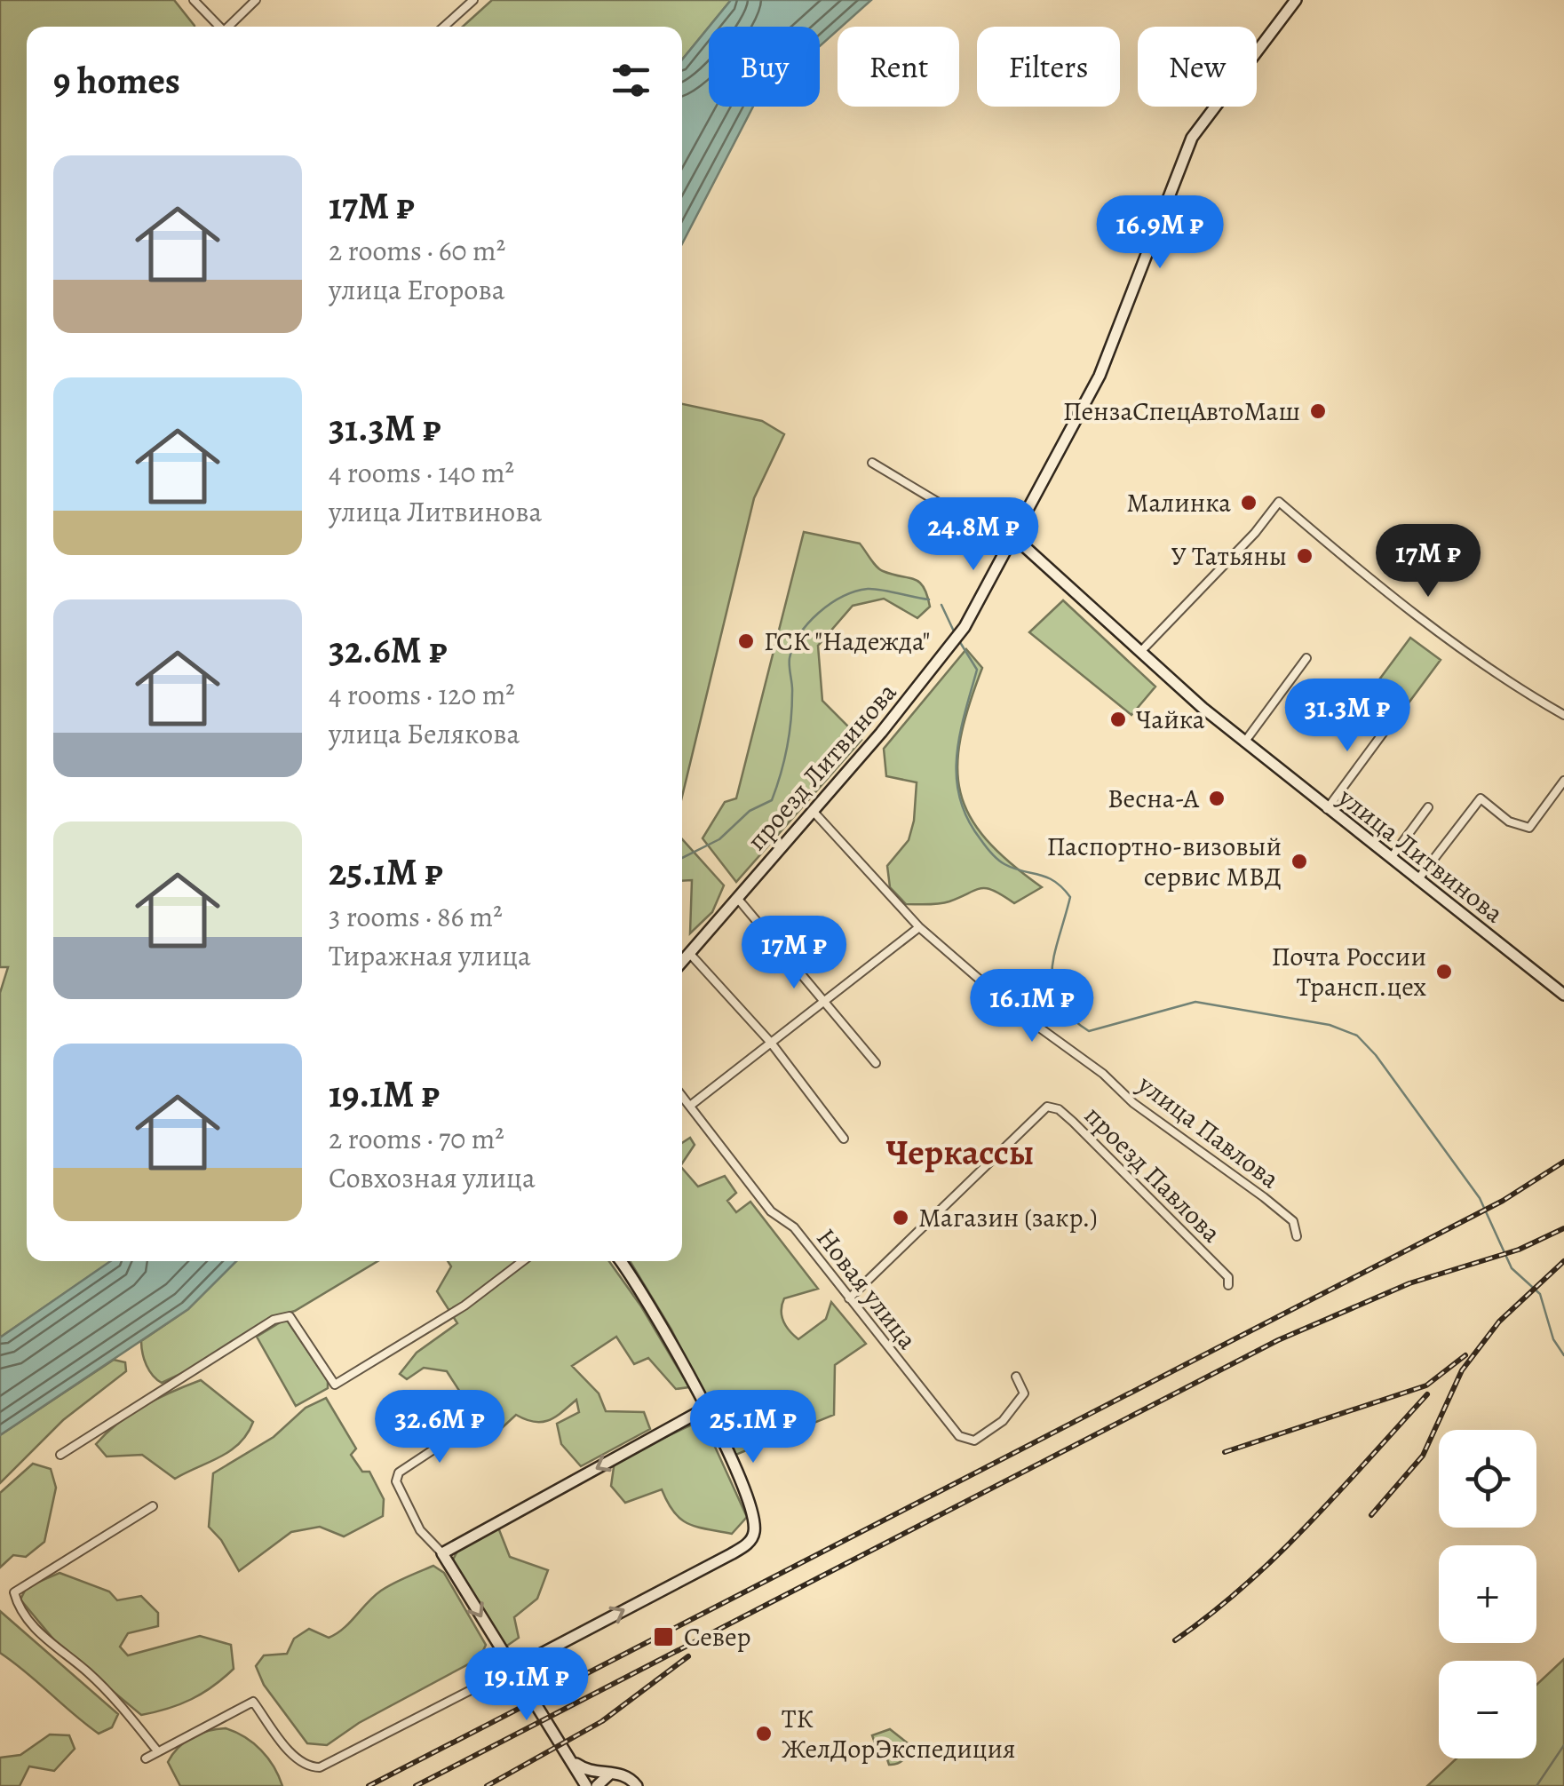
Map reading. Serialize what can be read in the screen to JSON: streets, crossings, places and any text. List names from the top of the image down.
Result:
{
  "streets": {
    "main road": ["проезд Литвинова", "улица Литвинова"],
    "street": ["улица Павлова", "проезд Павлова", "Новая улица"]
  },
  "crossings": [
    ["проезд Литвинова", "улица Литвинова"],
    ["проезд Литвинова", "улица Павлова"],
    ["проезд Павлова", "Новая улица"]
  ],
  "districts": ["Черкассы"],
  "places": {
    "other": [
      "ПензаСпецАвтоМаш",
      "Малинка",
      "У Татьяны",
      "ГСК \"Надежда\"",
      "Чайка",
      "Весна-А",
      "Паспортно-визовый сервис МВД",
      "Почта России Трансп.цех",
      "Магазин (закр.)",
      "ТК ЖелДорЭкспедиция"
    ],
    "transit": ["Север"]
  },
  "page": {
    "chip": [
      "Buy",
      "Rent",
      "Filters",
      "New"
    ],
    "heading": "9 homes",
    "list": [
      {
        "name": "17M ₽",
        "note": "2 rooms · 60 m² · улица Егорова"
      },
      {
        "name": "31.3M ₽",
        "note": "4 rooms · 140 m² · улица Литвинова"
      },
      {
        "name": "32.6M ₽",
        "note": "4 rooms · 120 m² · улица Белякова"
      },
      {
        "name": "25.1M ₽",
        "note": "3 rooms · 86 m² · Тиражная улица"
      },
      {
        "name": "19.1M ₽",
        "note": "2 rooms · 70 m² · Совхозная улица"
      }
    ],
    "price": [
      "16.9M ₽",
      "24.8M ₽",
      "17M ₽",
      "31.3M ₽",
      "17M ₽",
      "16.1M ₽",
      "32.6M ₽",
      "25.1M ₽",
      "19.1M ₽"
    ],
    "map_buttons": ["+", "−"]
  }
}
